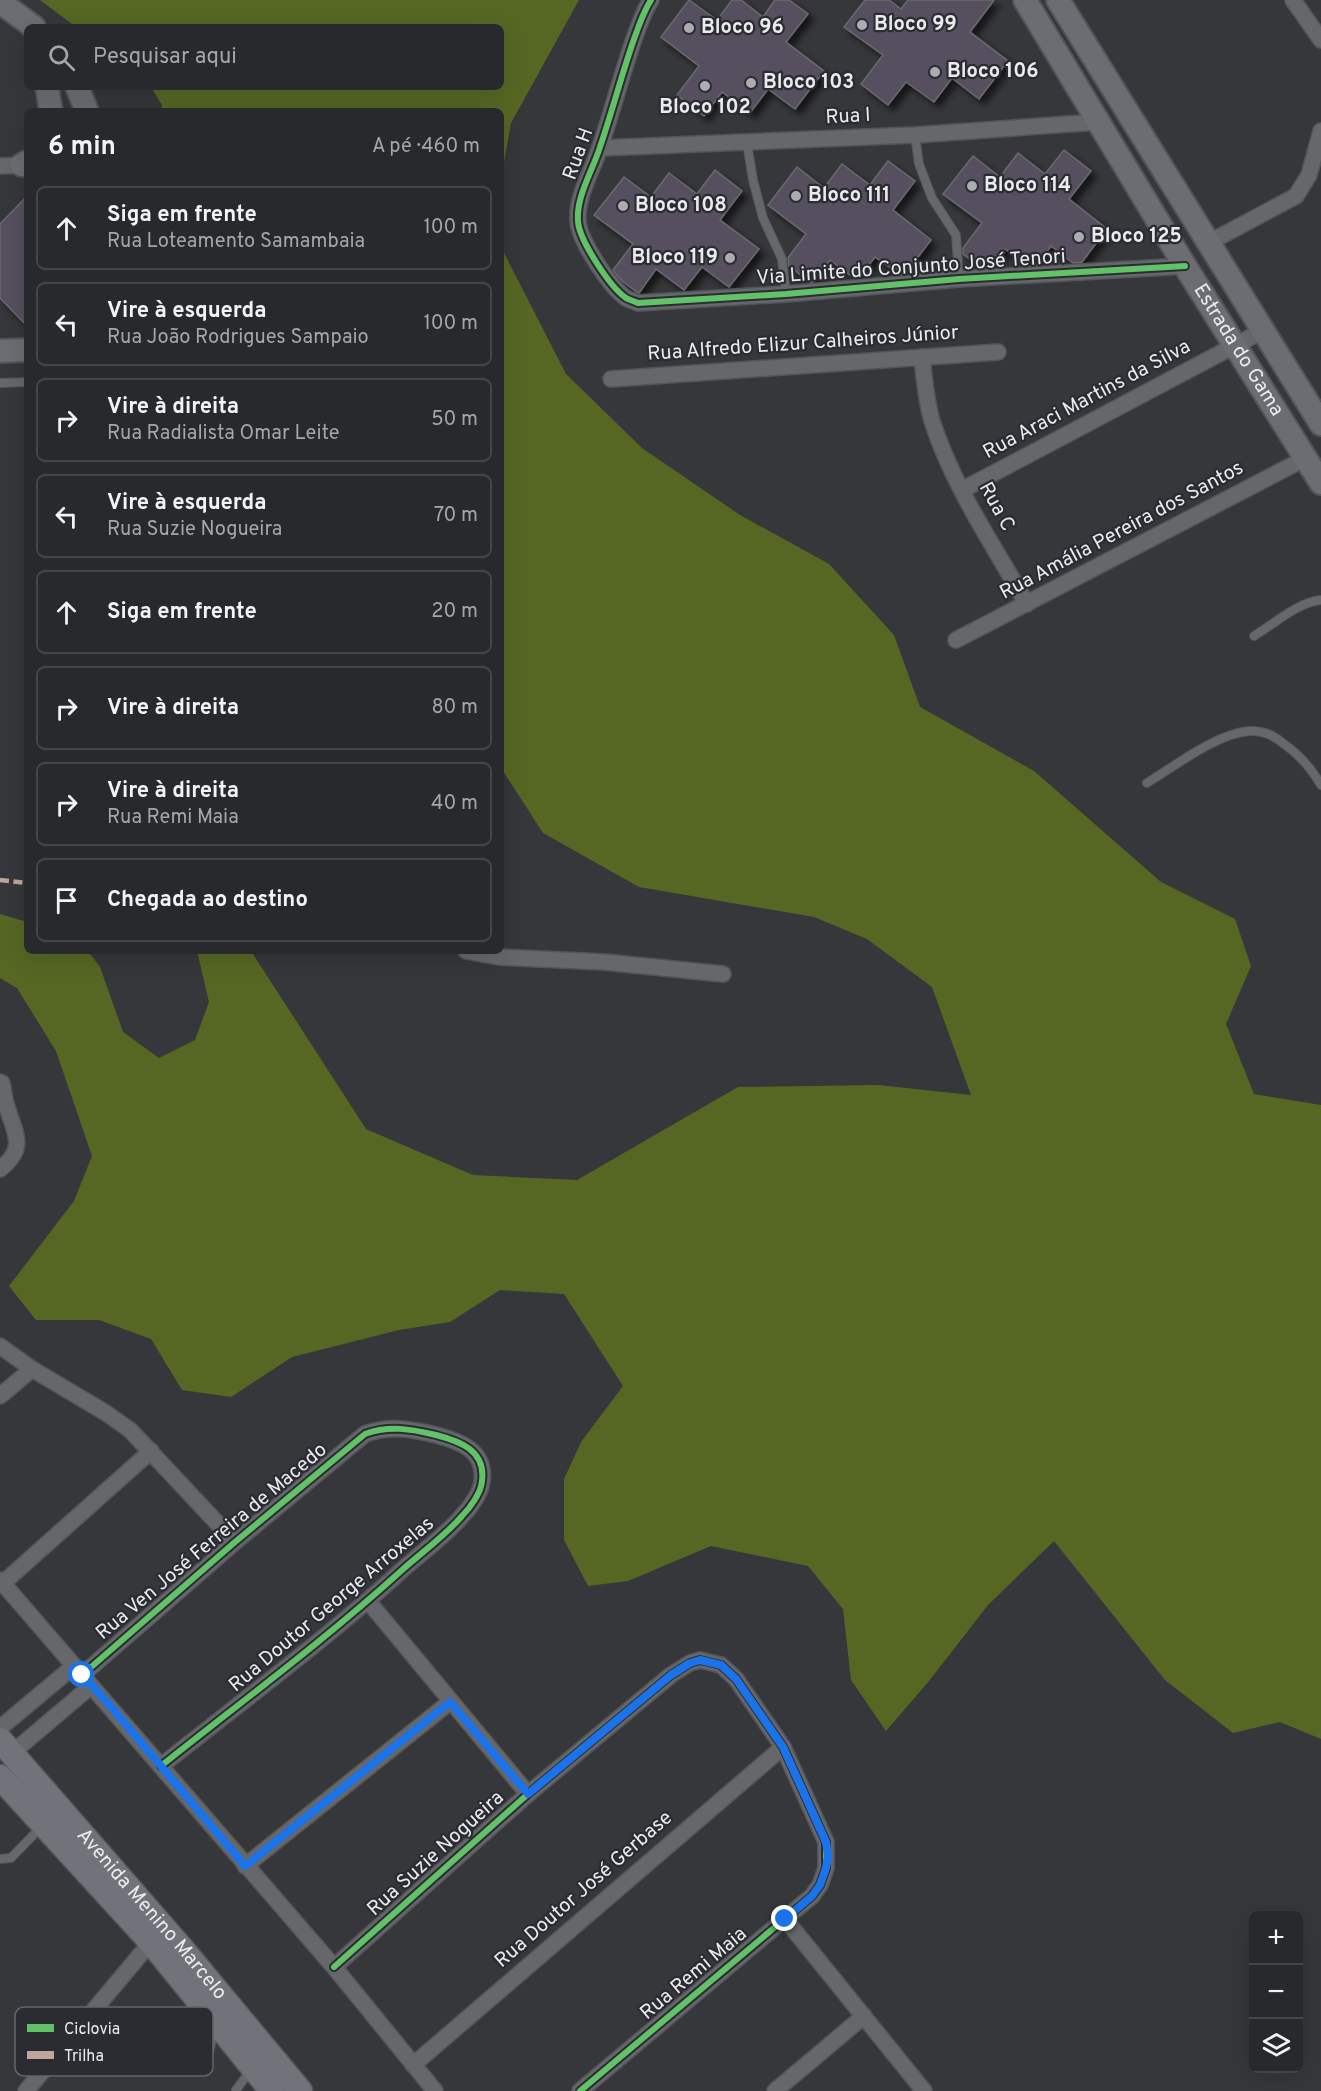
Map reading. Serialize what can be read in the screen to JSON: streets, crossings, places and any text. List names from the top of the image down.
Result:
{
  "streets": {
    "main road": ["Avenida Menino Marcelo"],
    "street": [
      "Rua I",
      "Rua H",
      "Via Limite do Conjunto José Tenori",
      "Rua Alfredo Elizur Calheiros Júnior",
      "Estrada do Gama",
      "Rua Araci Martins da Silva",
      "Rua C",
      "Rua Amália Pereira dos Santos",
      "Rua Ven José Ferreira de Macedo",
      "Rua Doutor George Arroxelas",
      "Rua Suzie Nogueira",
      "Rua Doutor José Gerbase",
      "Rua Remi Maia"
    ]
  },
  "crossings": [
    ["Rua I", "Rua H"],
    ["Rua I", "Estrada do Gama"],
    ["Rua H", "Via Limite do Conjunto José Tenori"],
    ["Via Limite do Conjunto José Tenori", "Estrada do Gama"],
    ["Rua Alfredo Elizur Calheiros Júnior", "Rua C"],
    ["Estrada do Gama", "Rua Araci Martins da Silva"],
    ["Estrada do Gama", "Rua Amália Pereira dos Santos"],
    ["Rua Araci Martins da Silva", "Rua C"],
    ["Rua C", "Rua Amália Pereira dos Santos"],
    ["Rua Ven José Ferreira de Macedo", "Rua Doutor George Arroxelas"],
    ["Rua Ven José Ferreira de Macedo", "Avenida Menino Marcelo"],
    ["Rua Suzie Nogueira", "Rua Doutor José Gerbase"],
    ["Rua Suzie Nogueira", "Rua Remi Maia"]
  ],
  "places": [
    "Bloco 99",
    "Bloco 96",
    "Bloco 106",
    "Bloco 103",
    "Bloco 102",
    "Bloco 114",
    "Bloco 111",
    "Bloco 108",
    "Bloco 125",
    "Bloco 119"
  ],
  "legend": ["Ciclovia", "Trilha"],
  "page": {
    "search": "Pesquisar aqui",
    "heading": ["6 min", "A pé · 460 m"],
    "list": [
      ["Siga em frente", "Rua Loteamento Samambaia", "100 m"],
      ["Vire à esquerda", "Rua João Rodrigues Sampaio", "100 m"],
      ["Vire à direita", "Rua Radialista Omar Leite", "50 m"],
      ["Vire à esquerda", "Rua Suzie Nogueira", "70 m"],
      ["Siga em frente", "20 m"],
      ["Vire à direita", "80 m"],
      ["Vire à direita", "Rua Remi Maia", "40 m"],
      "Chegada ao destino"
    ],
    "map_buttons": ["+", "−"]
  }
}
